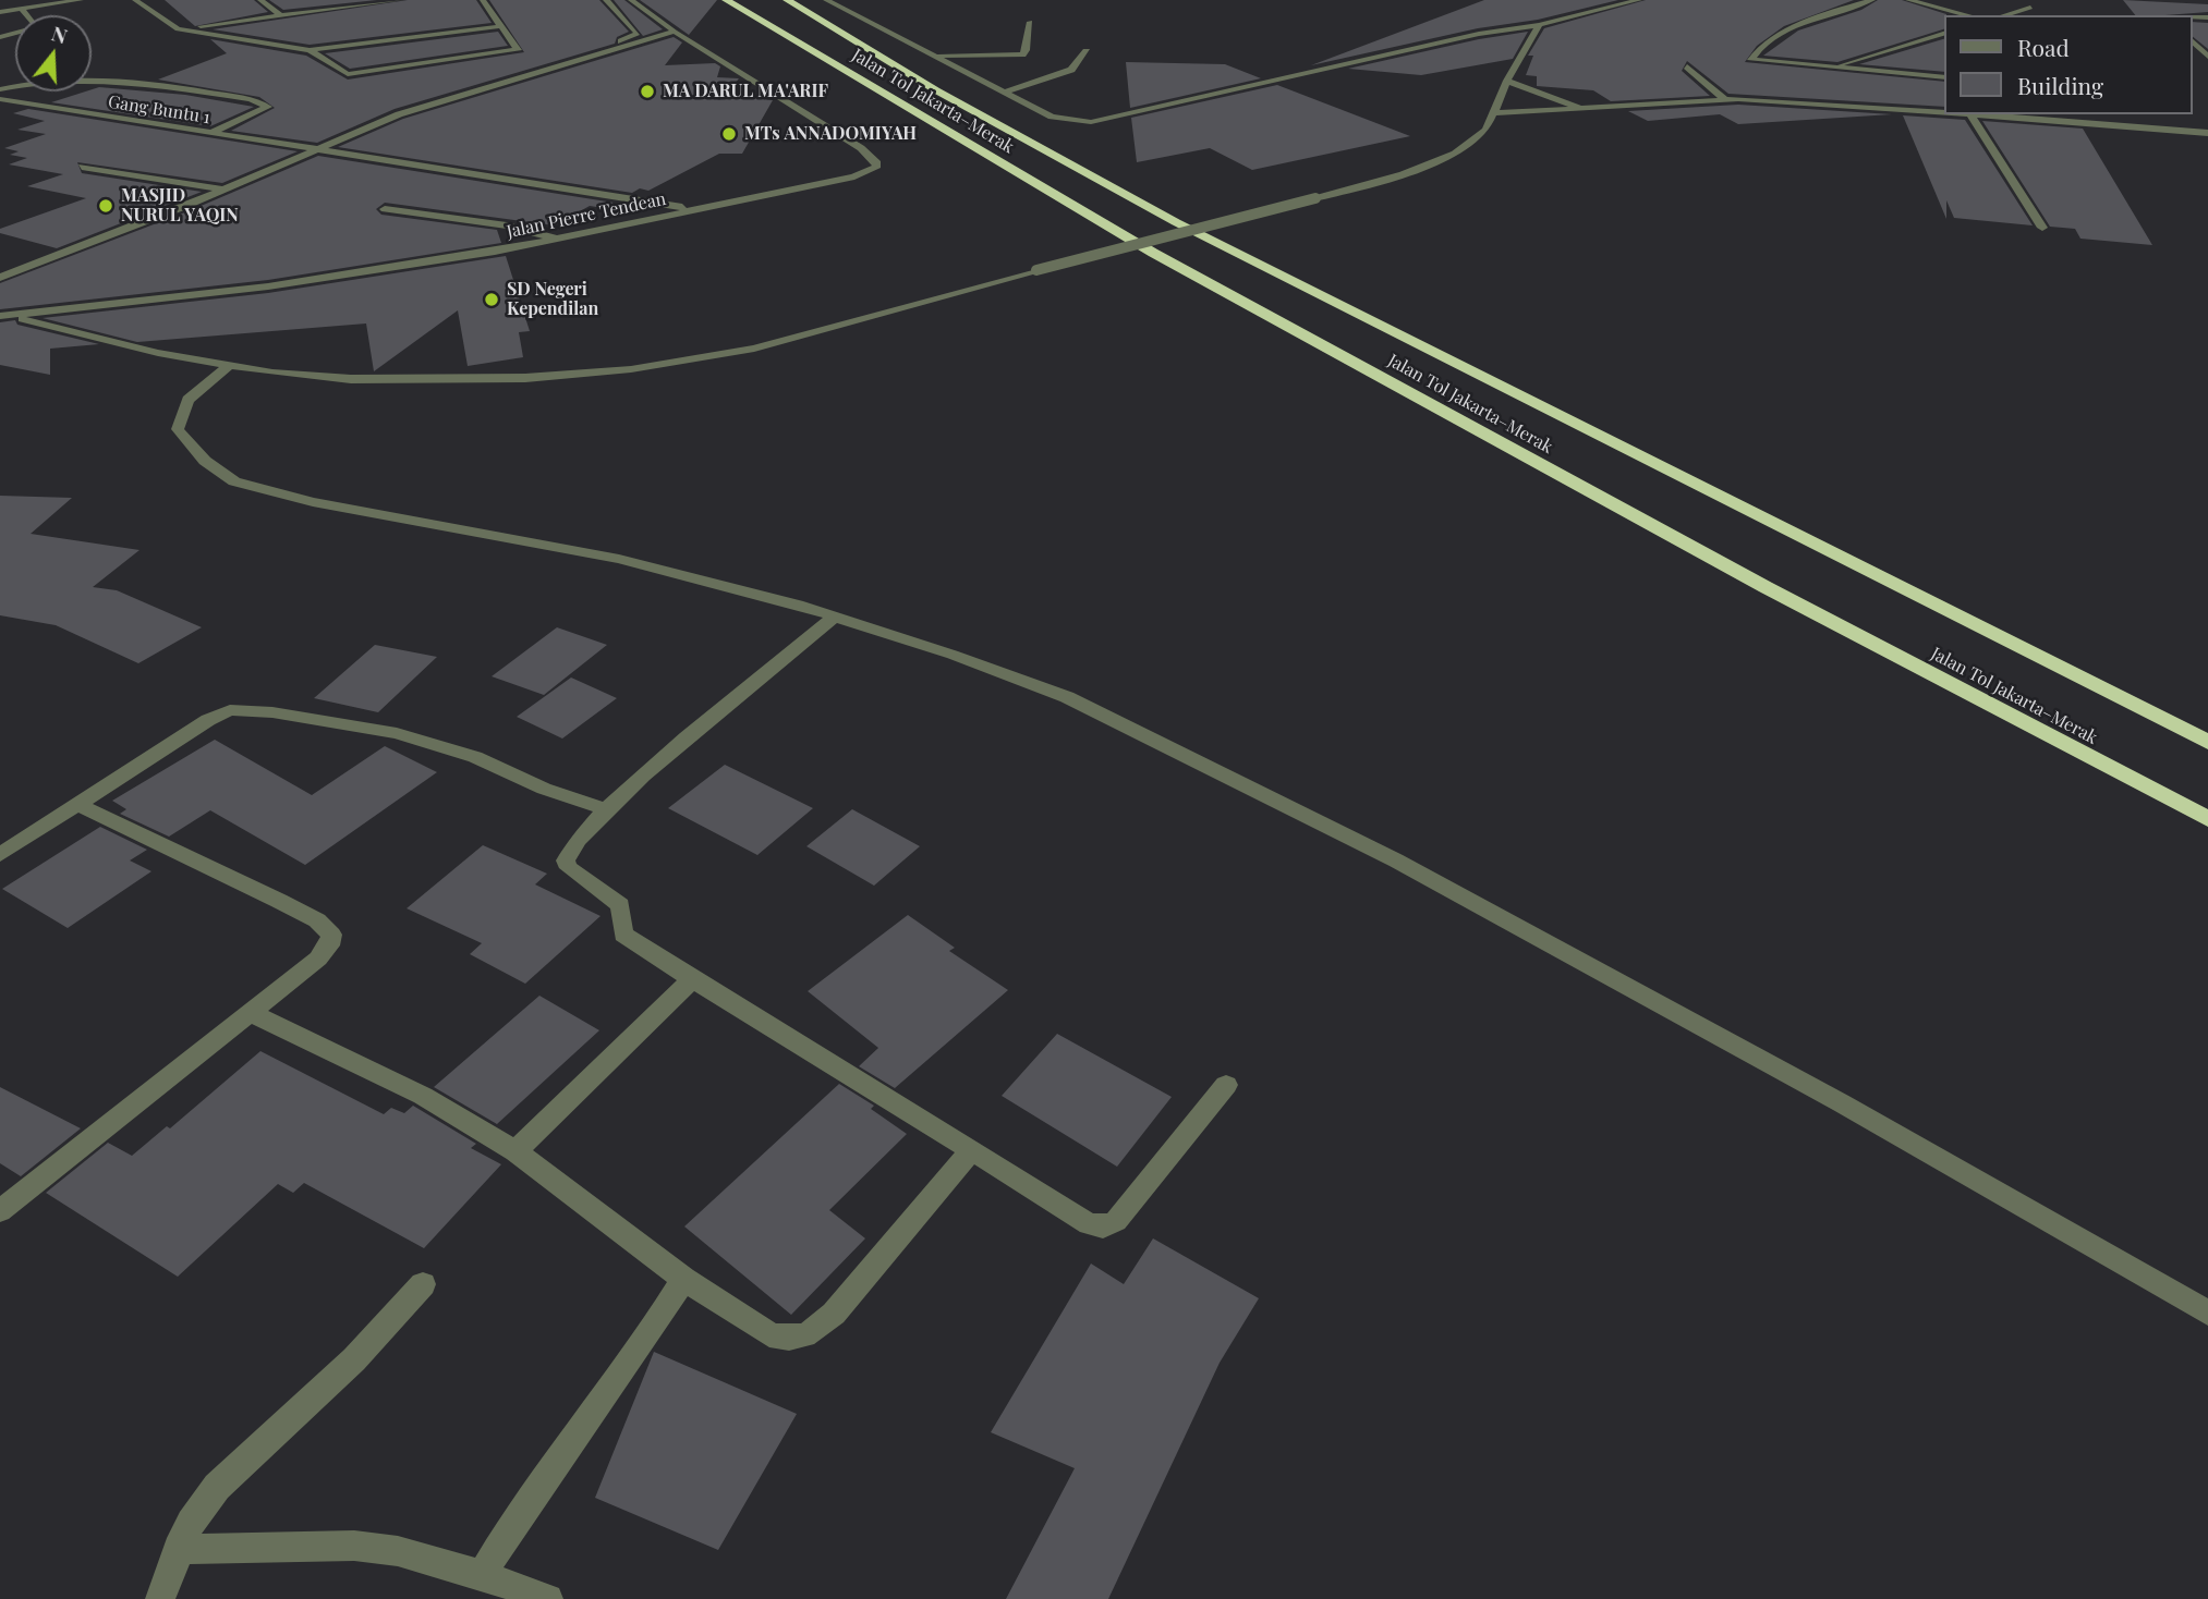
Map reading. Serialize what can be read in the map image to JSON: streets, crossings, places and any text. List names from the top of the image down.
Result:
{
  "streets": {
    "highway": ["Jalan Tol Jakarta–Merak"],
    "street": ["Gang Buntu 1", "Jalan Pierre Tendean"]
  },
  "crossings": [
    ["Gang Buntu 1", "Jalan Pierre Tendean"]
  ],
  "places": [
    "MA DARUL MA'ARIF",
    "MTs ANNADOMIYAH",
    "MASJID NURUL YAQIN",
    "SD Negeri Kependilan"
  ],
  "legend": ["Road", "Building"],
  "north": "top"
}
